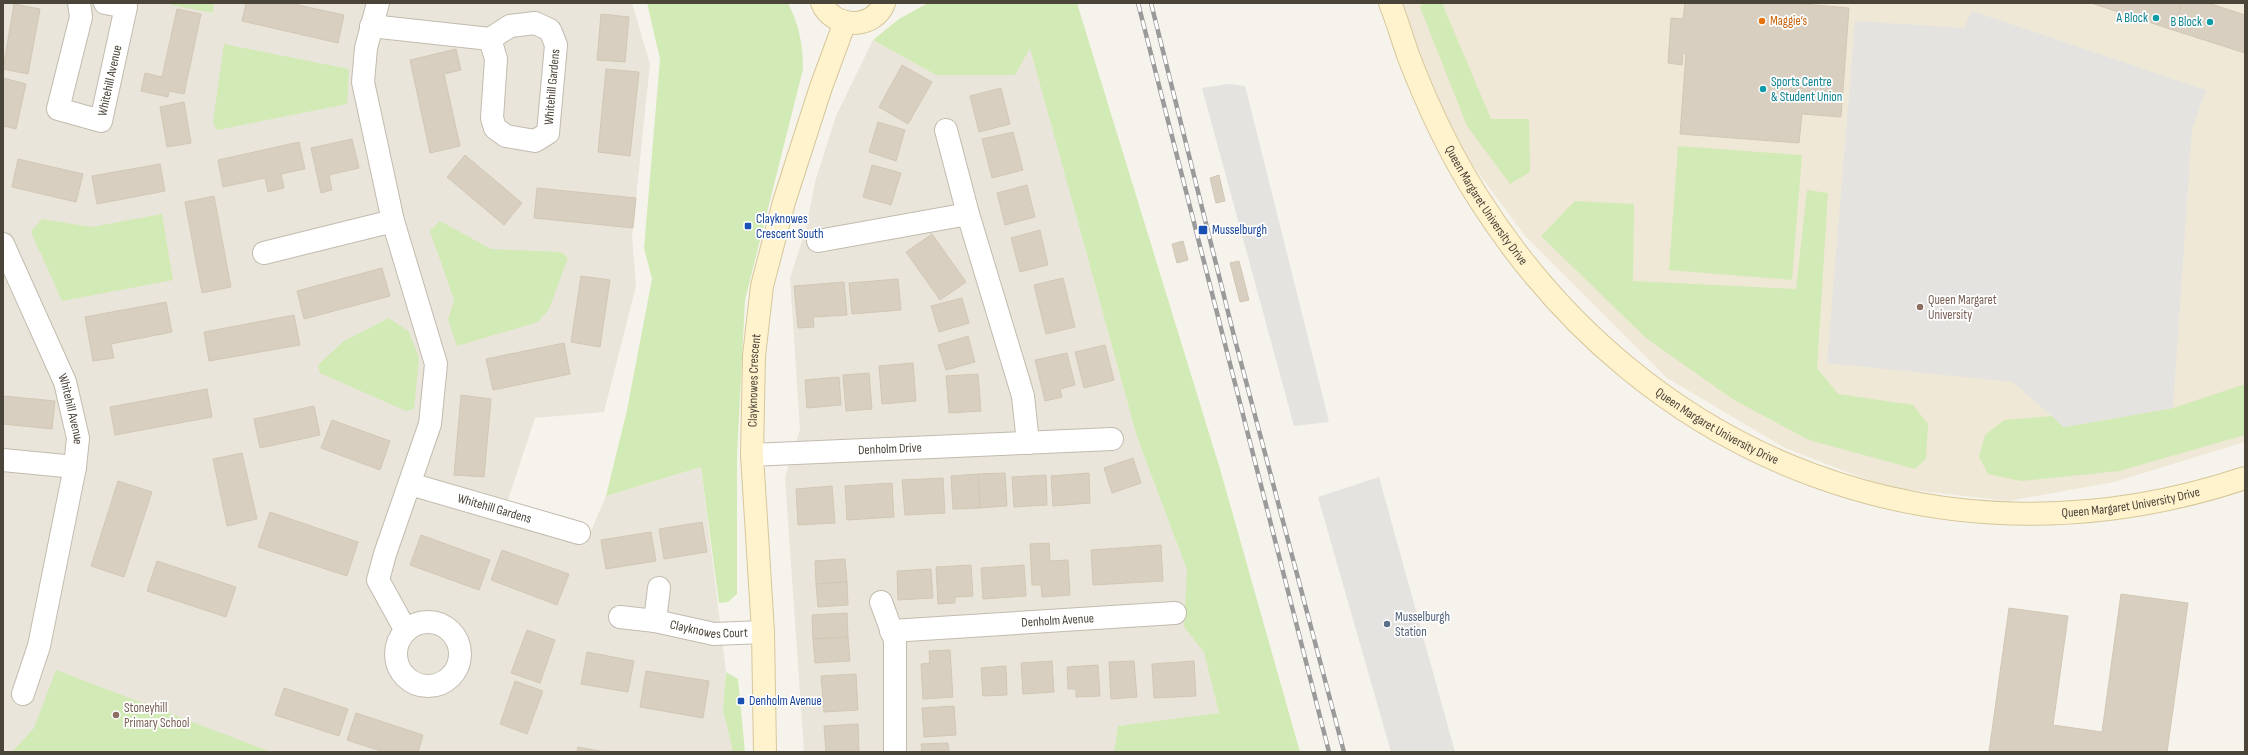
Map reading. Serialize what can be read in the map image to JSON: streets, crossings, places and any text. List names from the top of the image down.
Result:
{
  "streets": {
    "street": [
      "Whitehill Avenue",
      "Whitehill Gardens",
      "Queen Margaret University Drive",
      "Clayknowes Crescent",
      "Denholm Drive",
      "Denholm Avenue",
      "Clayknowes Court"
    ]
  },
  "crossings": [
    ["Clayknowes Crescent", "Denholm Drive"],
    ["Clayknowes Crescent", "Clayknowes Court"]
  ],
  "places": {
    "other": [
      "A Block",
      "Maggie’s",
      "B Block",
      "Sports Centre & Student Union",
      "Queen Margaret University",
      "Musselburgh Station",
      "Stoneyhill Primary School"
    ],
    "transit": ["Clayknowes Crescent South", "Musselburgh", "Denholm Avenue"]
  }
}
